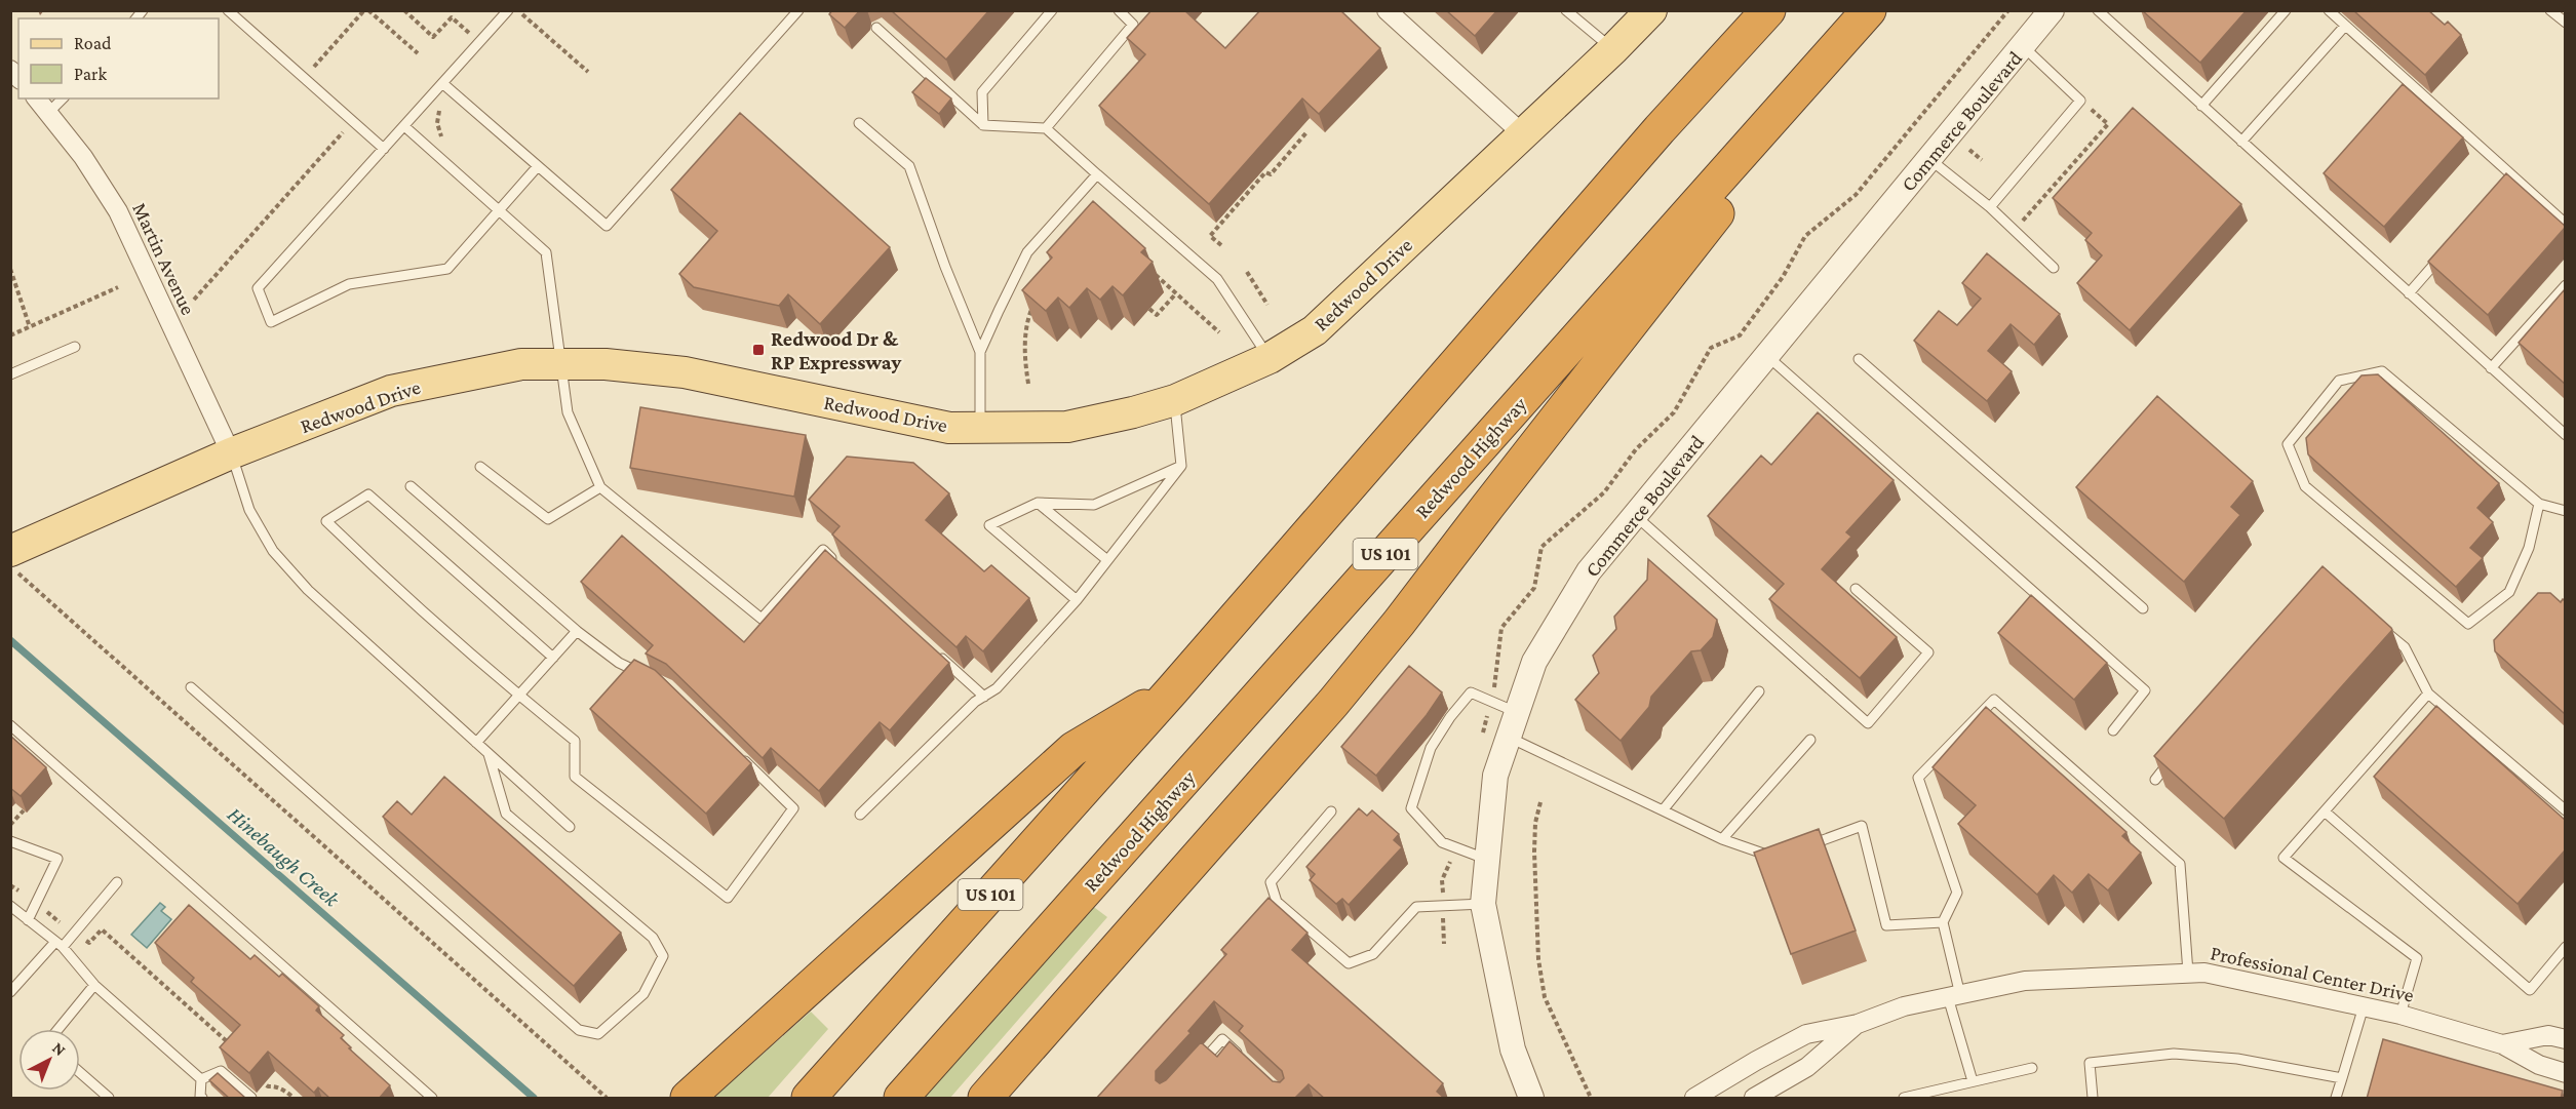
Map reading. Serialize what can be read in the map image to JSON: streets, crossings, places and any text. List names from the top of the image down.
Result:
{
  "streets": {
    "highway": ["Redwood Highway", "US 101"],
    "main road": ["Redwood Drive"],
    "street": ["Commerce Boulevard", "Martin Avenue", "Professional Center Drive"]
  },
  "crossings": [
    ["Martin Avenue", "Redwood Drive"]
  ],
  "water": ["Hinebaugh Creek"],
  "places": {
    "transit": ["Redwood Dr & RP Expressway"]
  },
  "legend": ["Road", "Park"],
  "north": "top right"
}
